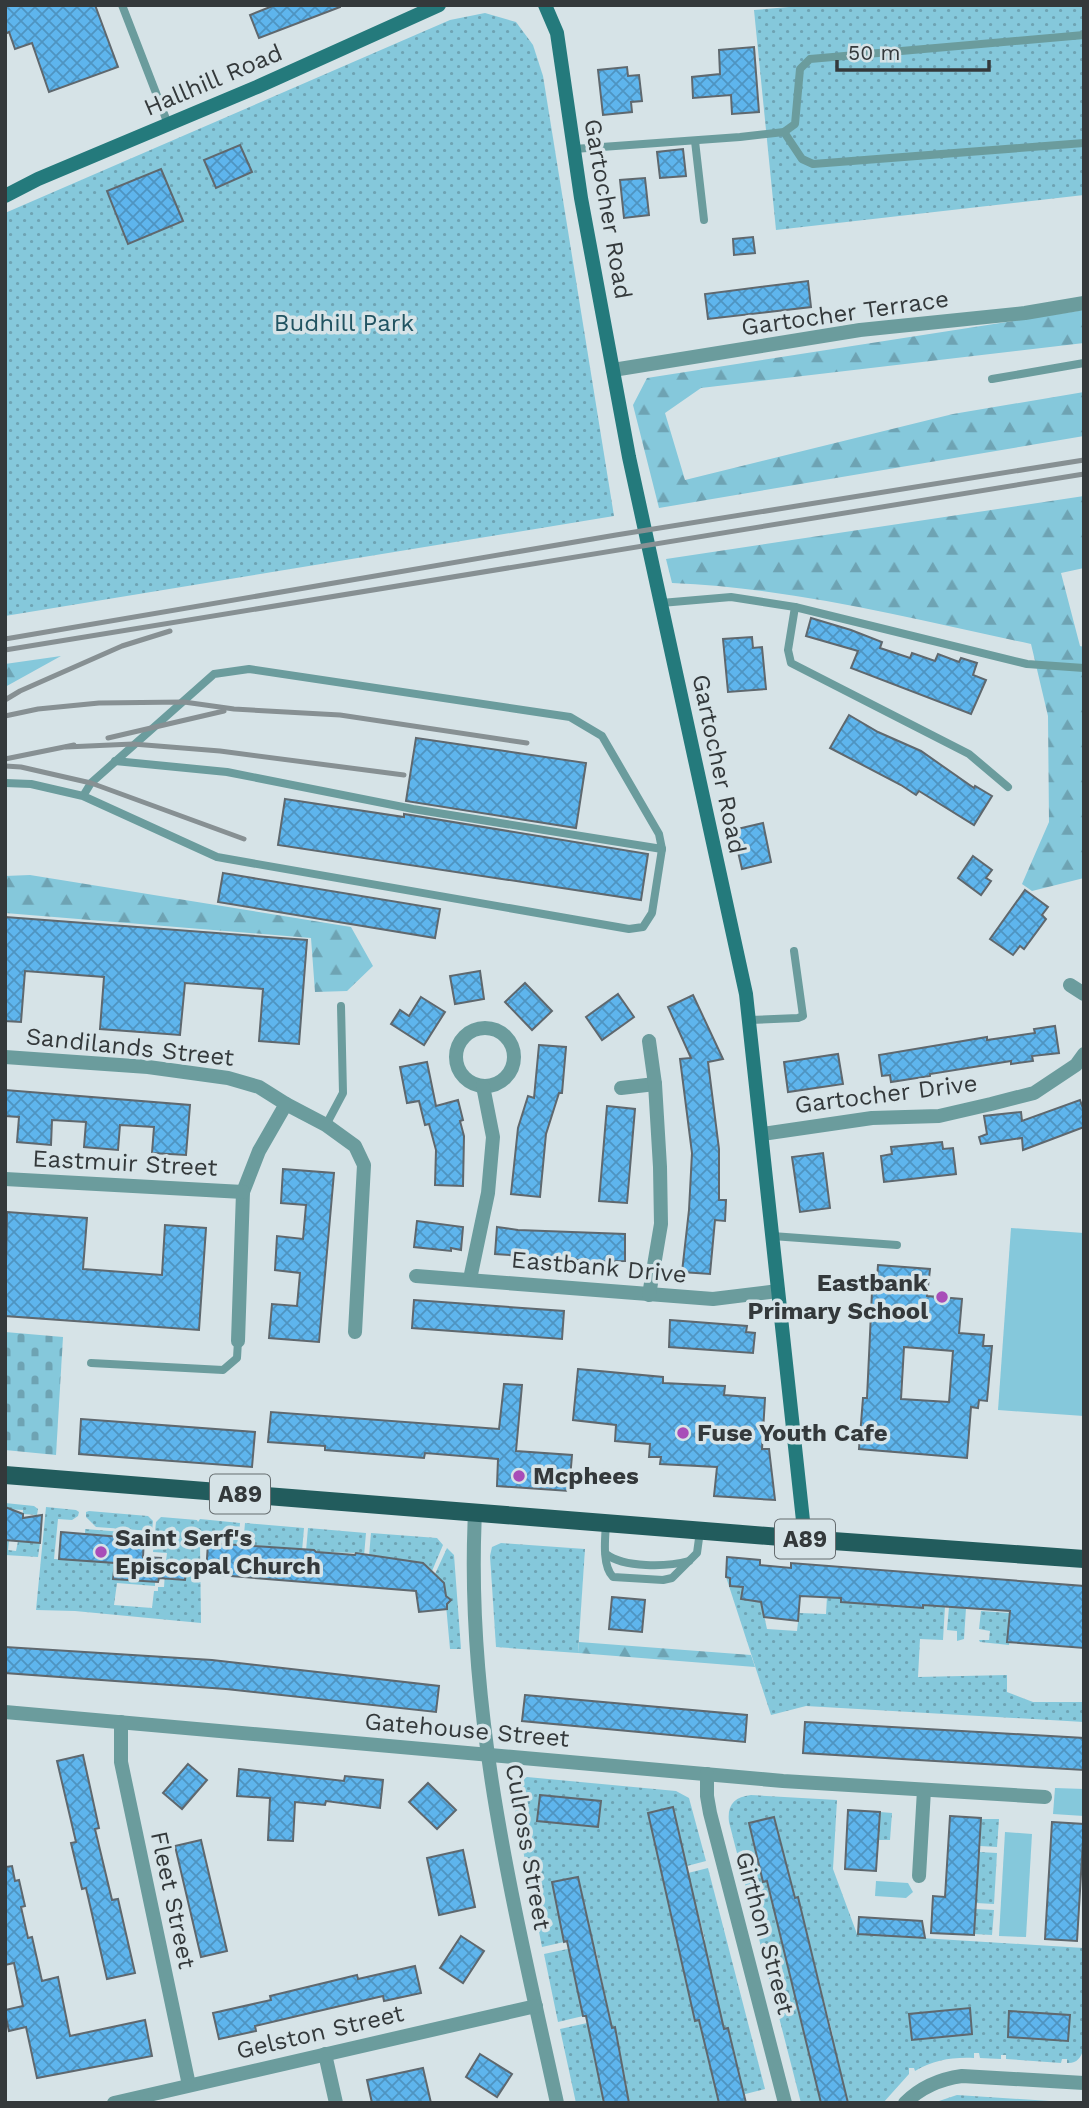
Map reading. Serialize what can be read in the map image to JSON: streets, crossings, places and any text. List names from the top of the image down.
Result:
{
  "streets": {
    "main road": ["Hallhill Road", "Gartocher Road", "A89"],
    "street": [
      "Gartocher Terrace",
      "Sandilands Street",
      "Gartocher Drive",
      "Eastmuir Street",
      "Eastbank Drive",
      "Gatehouse Street",
      "Culross Street",
      "Fleet Street",
      "Girthon Street",
      "Gelston Street"
    ]
  },
  "crossings": [
    ["Gartocher Road", "Gartocher Terrace"],
    ["Gartocher Road", "Gartocher Drive"],
    ["Gartocher Road", "Eastbank Drive"],
    ["Gartocher Road", "A89"],
    ["A89", "Culross Street"],
    ["Gatehouse Street", "Culross Street"],
    ["Gatehouse Street", "Fleet Street"],
    ["Gatehouse Street", "Girthon Street"],
    ["Culross Street", "Gelston Street"],
    ["Fleet Street", "Gelston Street"]
  ],
  "parks": ["Budhill Park"],
  "places": [
    "Eastbank Primary School",
    "Fuse Youth Cafe",
    "Mcphees",
    "Saint Serf's Episcopal Church"
  ],
  "scale_bar": "50 m"
}
